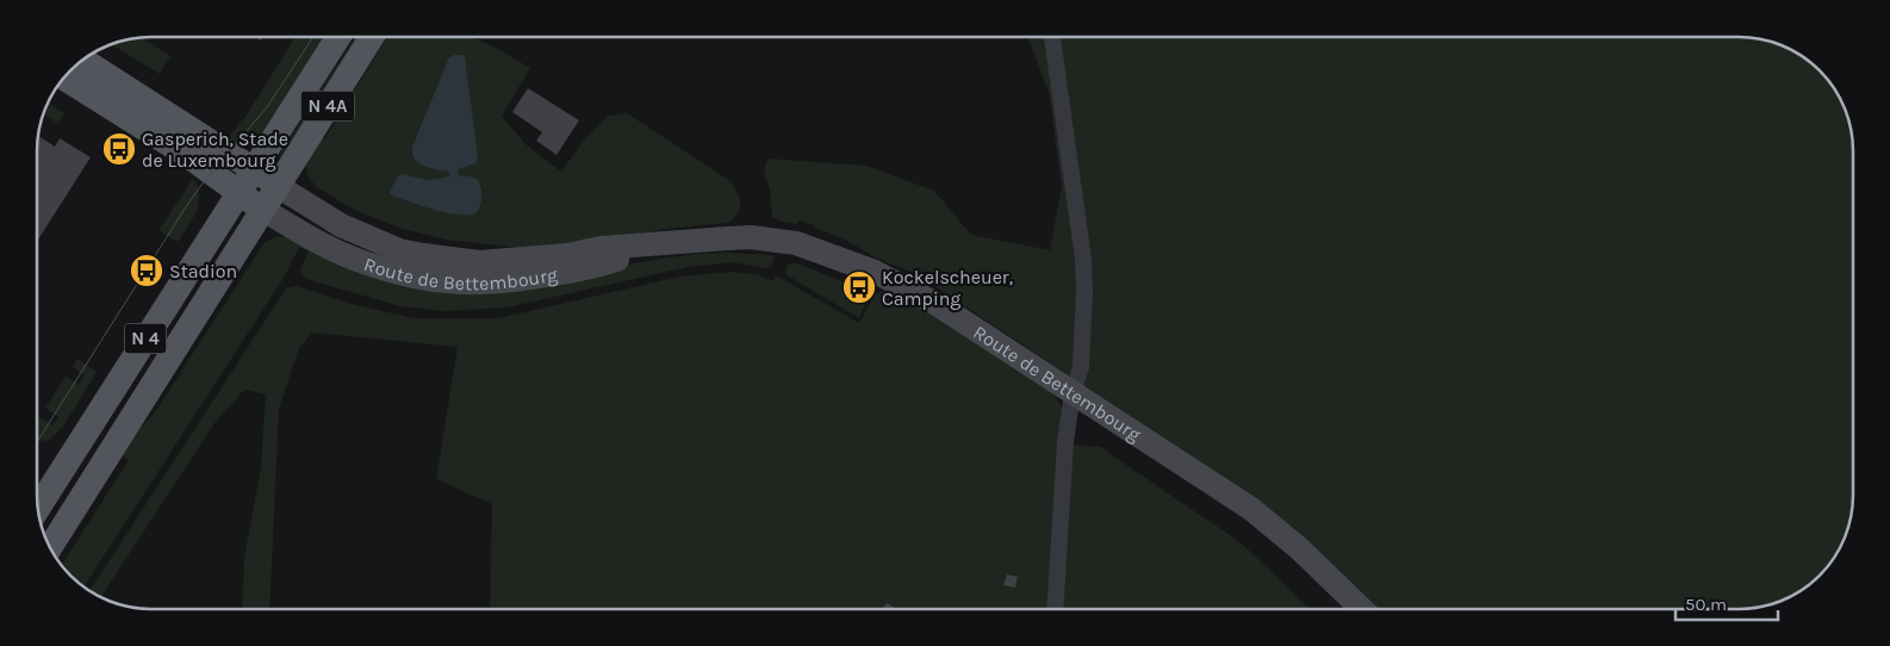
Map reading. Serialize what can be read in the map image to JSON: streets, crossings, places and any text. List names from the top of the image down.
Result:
{
  "streets": {
    "main road": ["N 4A", "Route de Bettembourg", "N 4"]
  },
  "crossings": [
    ["N 4A", "Route de Bettembourg"],
    ["N 4A", "N 4"],
    ["Route de Bettembourg", "N 4"]
  ],
  "places": {
    "bus stop": ["Gasperich, Stade de Luxembourg", "Stadion", "Kockelscheuer, Camping"]
  },
  "scale_bar": "50 m"
}
